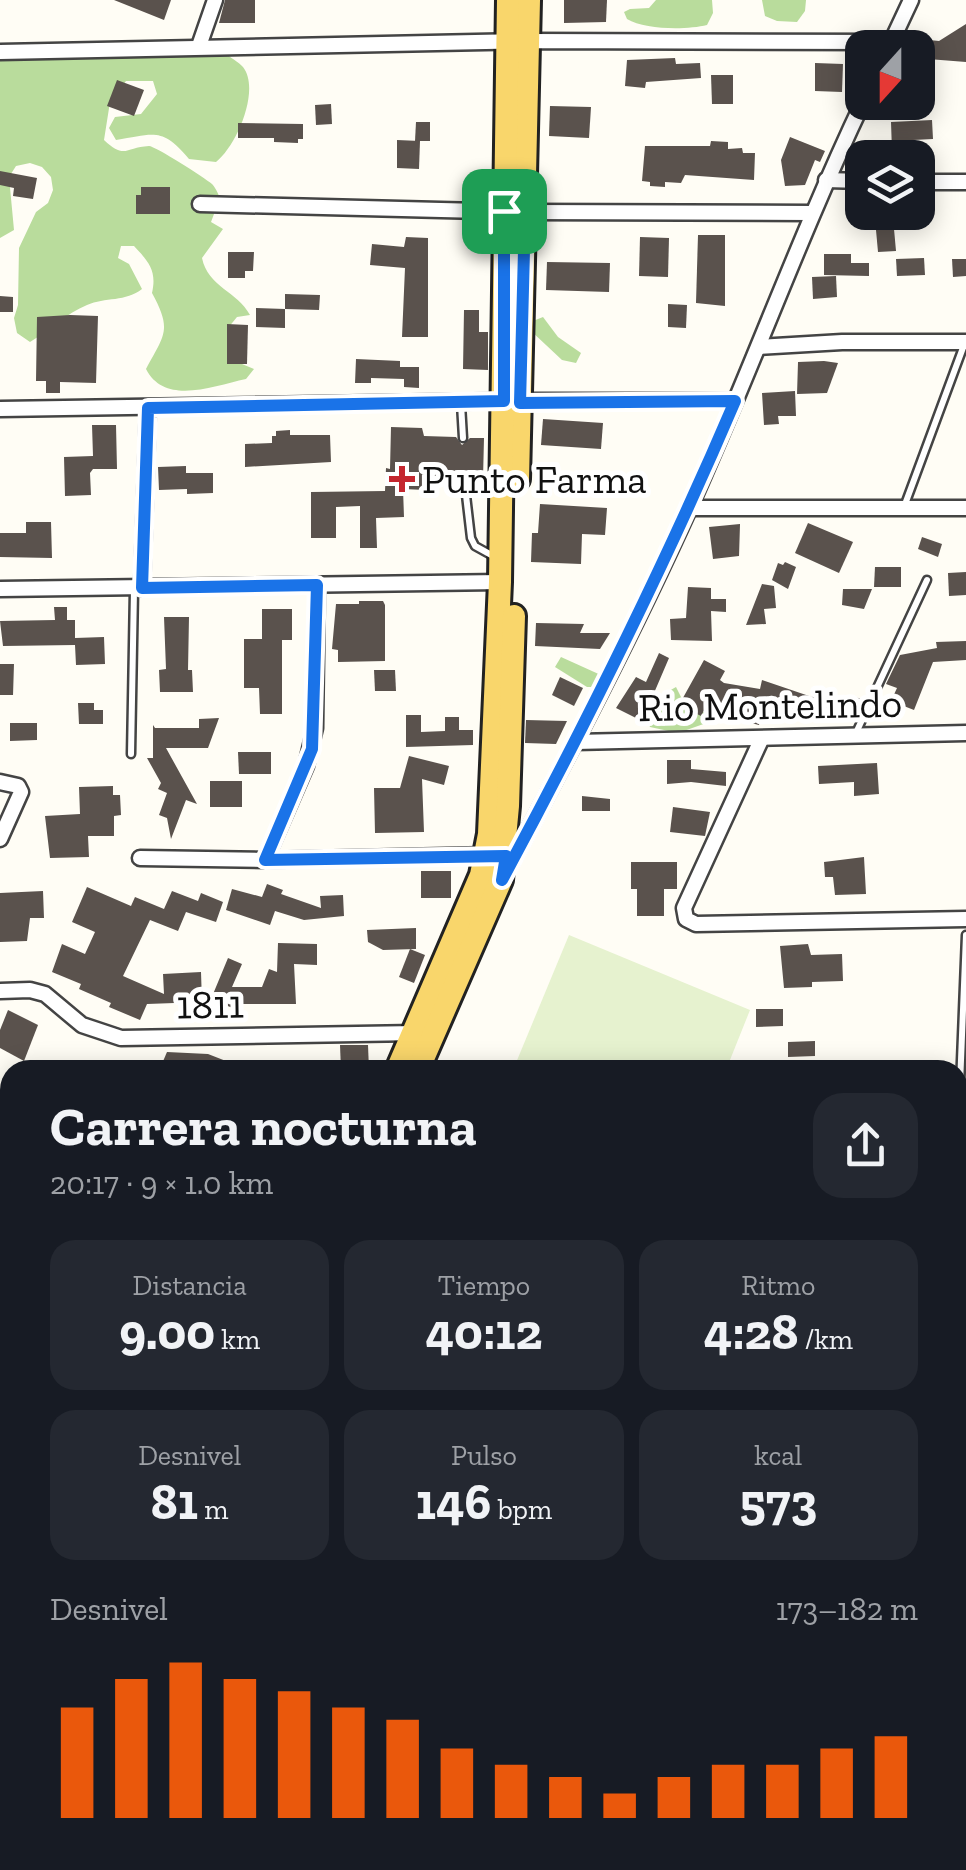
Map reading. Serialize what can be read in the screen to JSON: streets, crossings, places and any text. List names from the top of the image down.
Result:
{
  "streets": {
    "street": ["Rio Montelindo", "1811"]
  },
  "places": {
    "health": ["Punto Farma"]
  },
  "north": "bottom",
  "page": {
    "heading": ["Carrera nocturna", "20:17 · 9 × 1.0 km"],
    "stats": [
      ["Distancia", "9.00 km"],
      ["Tiempo", "40:12"],
      ["Ritmo", "4:28 /km"],
      ["Desnivel", "81 m"],
      ["Pulso", "146 bpm"],
      ["kcal", "573"]
    ],
    "chart": ["Desnivel", "173–182 m"]
  }
}
